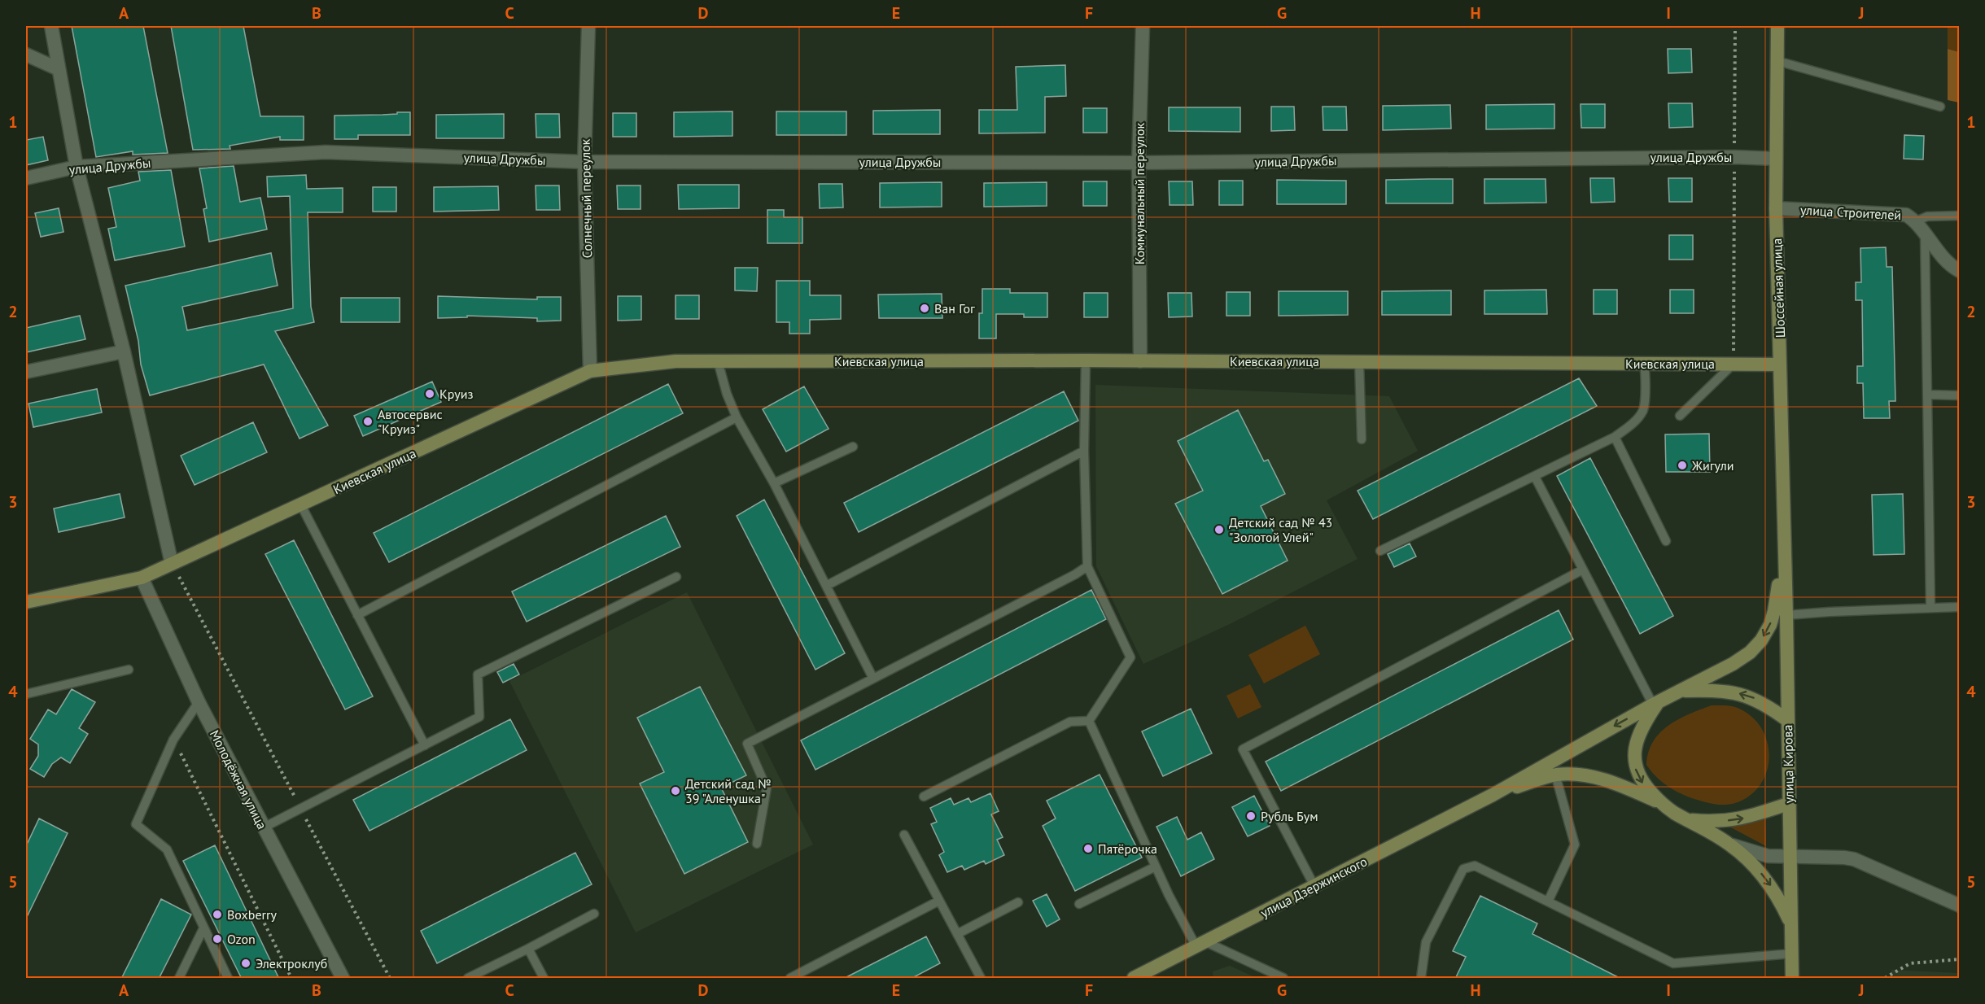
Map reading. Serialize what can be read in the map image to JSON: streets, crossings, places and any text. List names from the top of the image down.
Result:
{
  "streets": {
    "main road": [
      "Шоссейная улица",
      "Киевская улица",
      "улица Кирова",
      "улица Дзержинского"
    ],
    "street": [
      "улица Дружбы",
      "Коммунальный переулок",
      "Солнечный переулок",
      "улица Строителей",
      "Молодёжная улица"
    ]
  },
  "crossings": [
    ["улица Дружбы", "Коммунальный переулок"],
    ["улица Дружбы", "Солнечный переулок"],
    ["улица Дружбы", "Шоссейная улица"],
    ["Коммунальный переулок", "Киевская улица"],
    ["Солнечный переулок", "Киевская улица"],
    ["улица Строителей", "Шоссейная улица"],
    ["Шоссейная улица", "Киевская улица"],
    ["Шоссейная улица", "улица Кирова"],
    ["Киевская улица", "Молодёжная улица"]
  ],
  "places": [
    "Ван Гог",
    "Круиз",
    "Автосервис \"Круиз\"",
    "Жигули",
    "Детский сад № 43 \"Золотой Улей\"",
    "Детский сад № 39 \"Аленушка\"",
    "Рубль Бум",
    "Пятёрочка",
    "Boxberry",
    "Ozon",
    "Электроклуб"
  ],
  "grid": {
    "columns": [
      "A",
      "B",
      "C",
      "D",
      "E",
      "F",
      "G",
      "H",
      "I",
      "J"
    ],
    "rows": [
      "1",
      "2",
      "3",
      "4",
      "5"
    ]
  }
}
